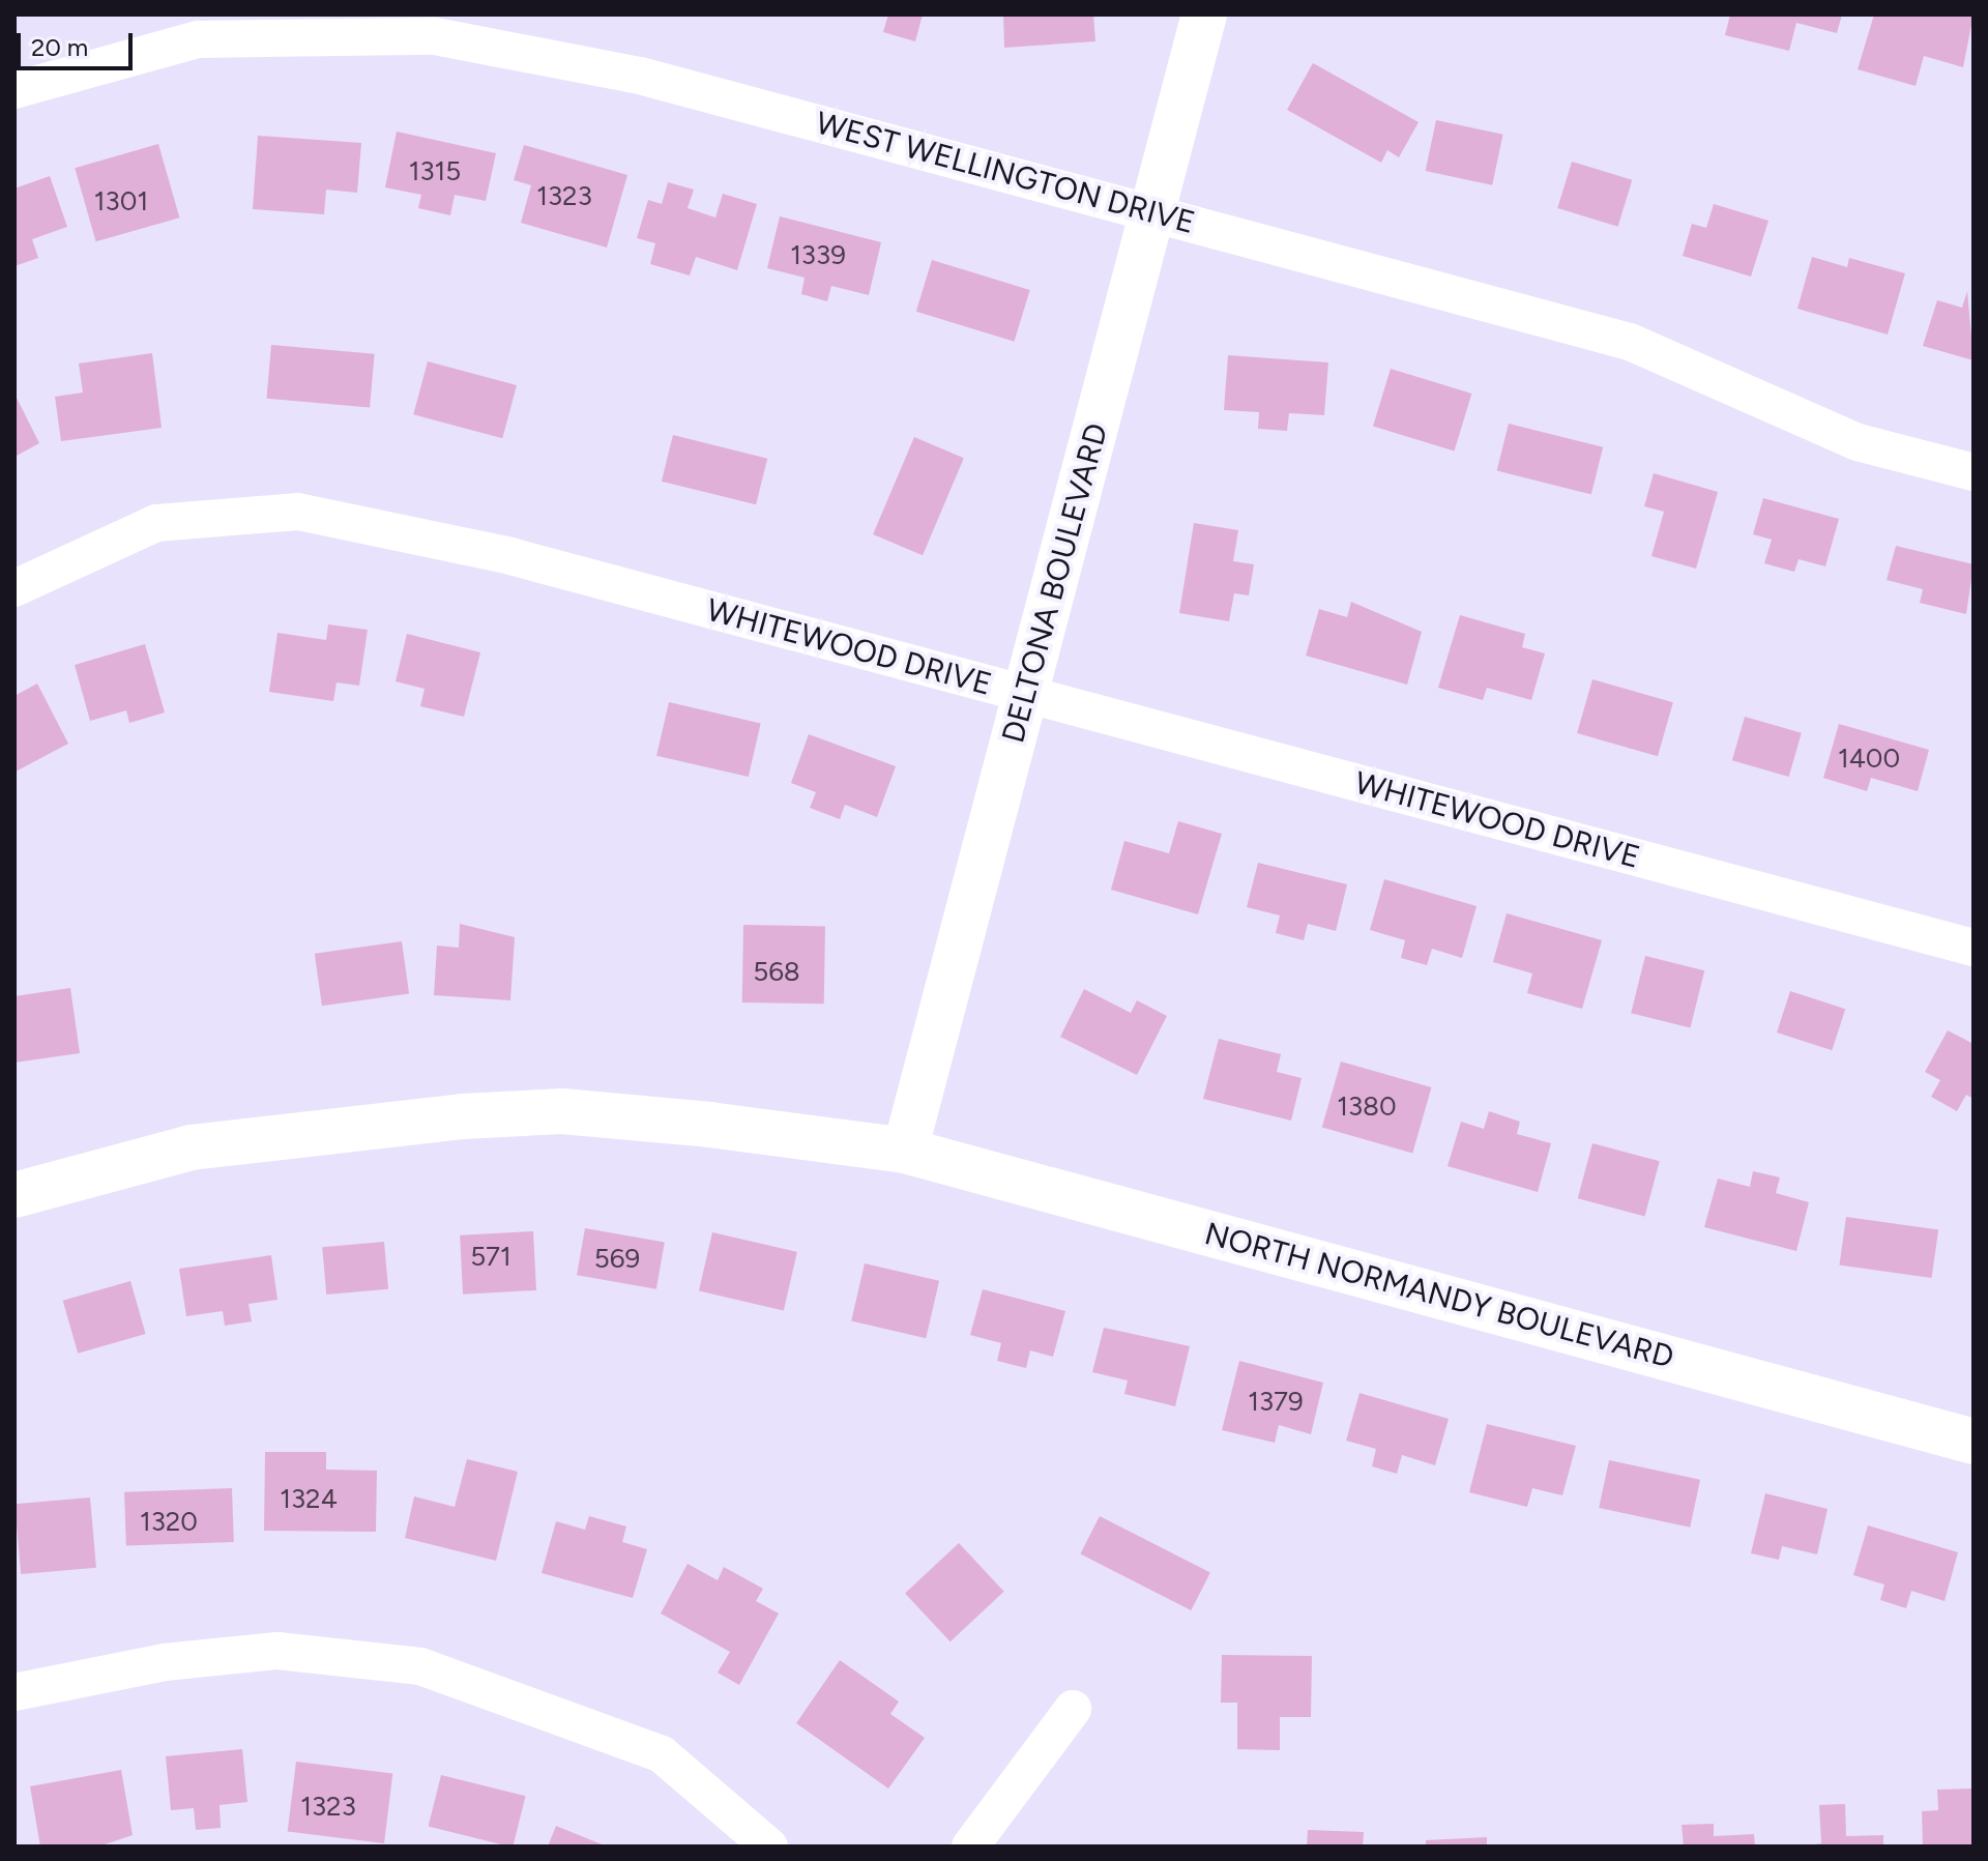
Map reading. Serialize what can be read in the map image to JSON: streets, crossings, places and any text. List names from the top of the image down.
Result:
{
  "streets": {
    "street": [
      "WEST WELLINGTON DRIVE",
      "DELTONA BOULEVARD",
      "WHITEWOOD DRIVE",
      "NORTH NORMANDY BOULEVARD"
    ]
  },
  "crossings": [
    ["WEST WELLINGTON DRIVE", "DELTONA BOULEVARD"],
    ["DELTONA BOULEVARD", "WHITEWOOD DRIVE"],
    ["DELTONA BOULEVARD", "NORTH NORMANDY BOULEVARD"]
  ],
  "house_numbers": [
    "1315",
    "1323",
    "1301",
    "1339",
    "1400",
    "568",
    "1380",
    "571",
    "569",
    "1379",
    "1324",
    "1320",
    "1323"
  ],
  "scale_bar": "20 m"
}
